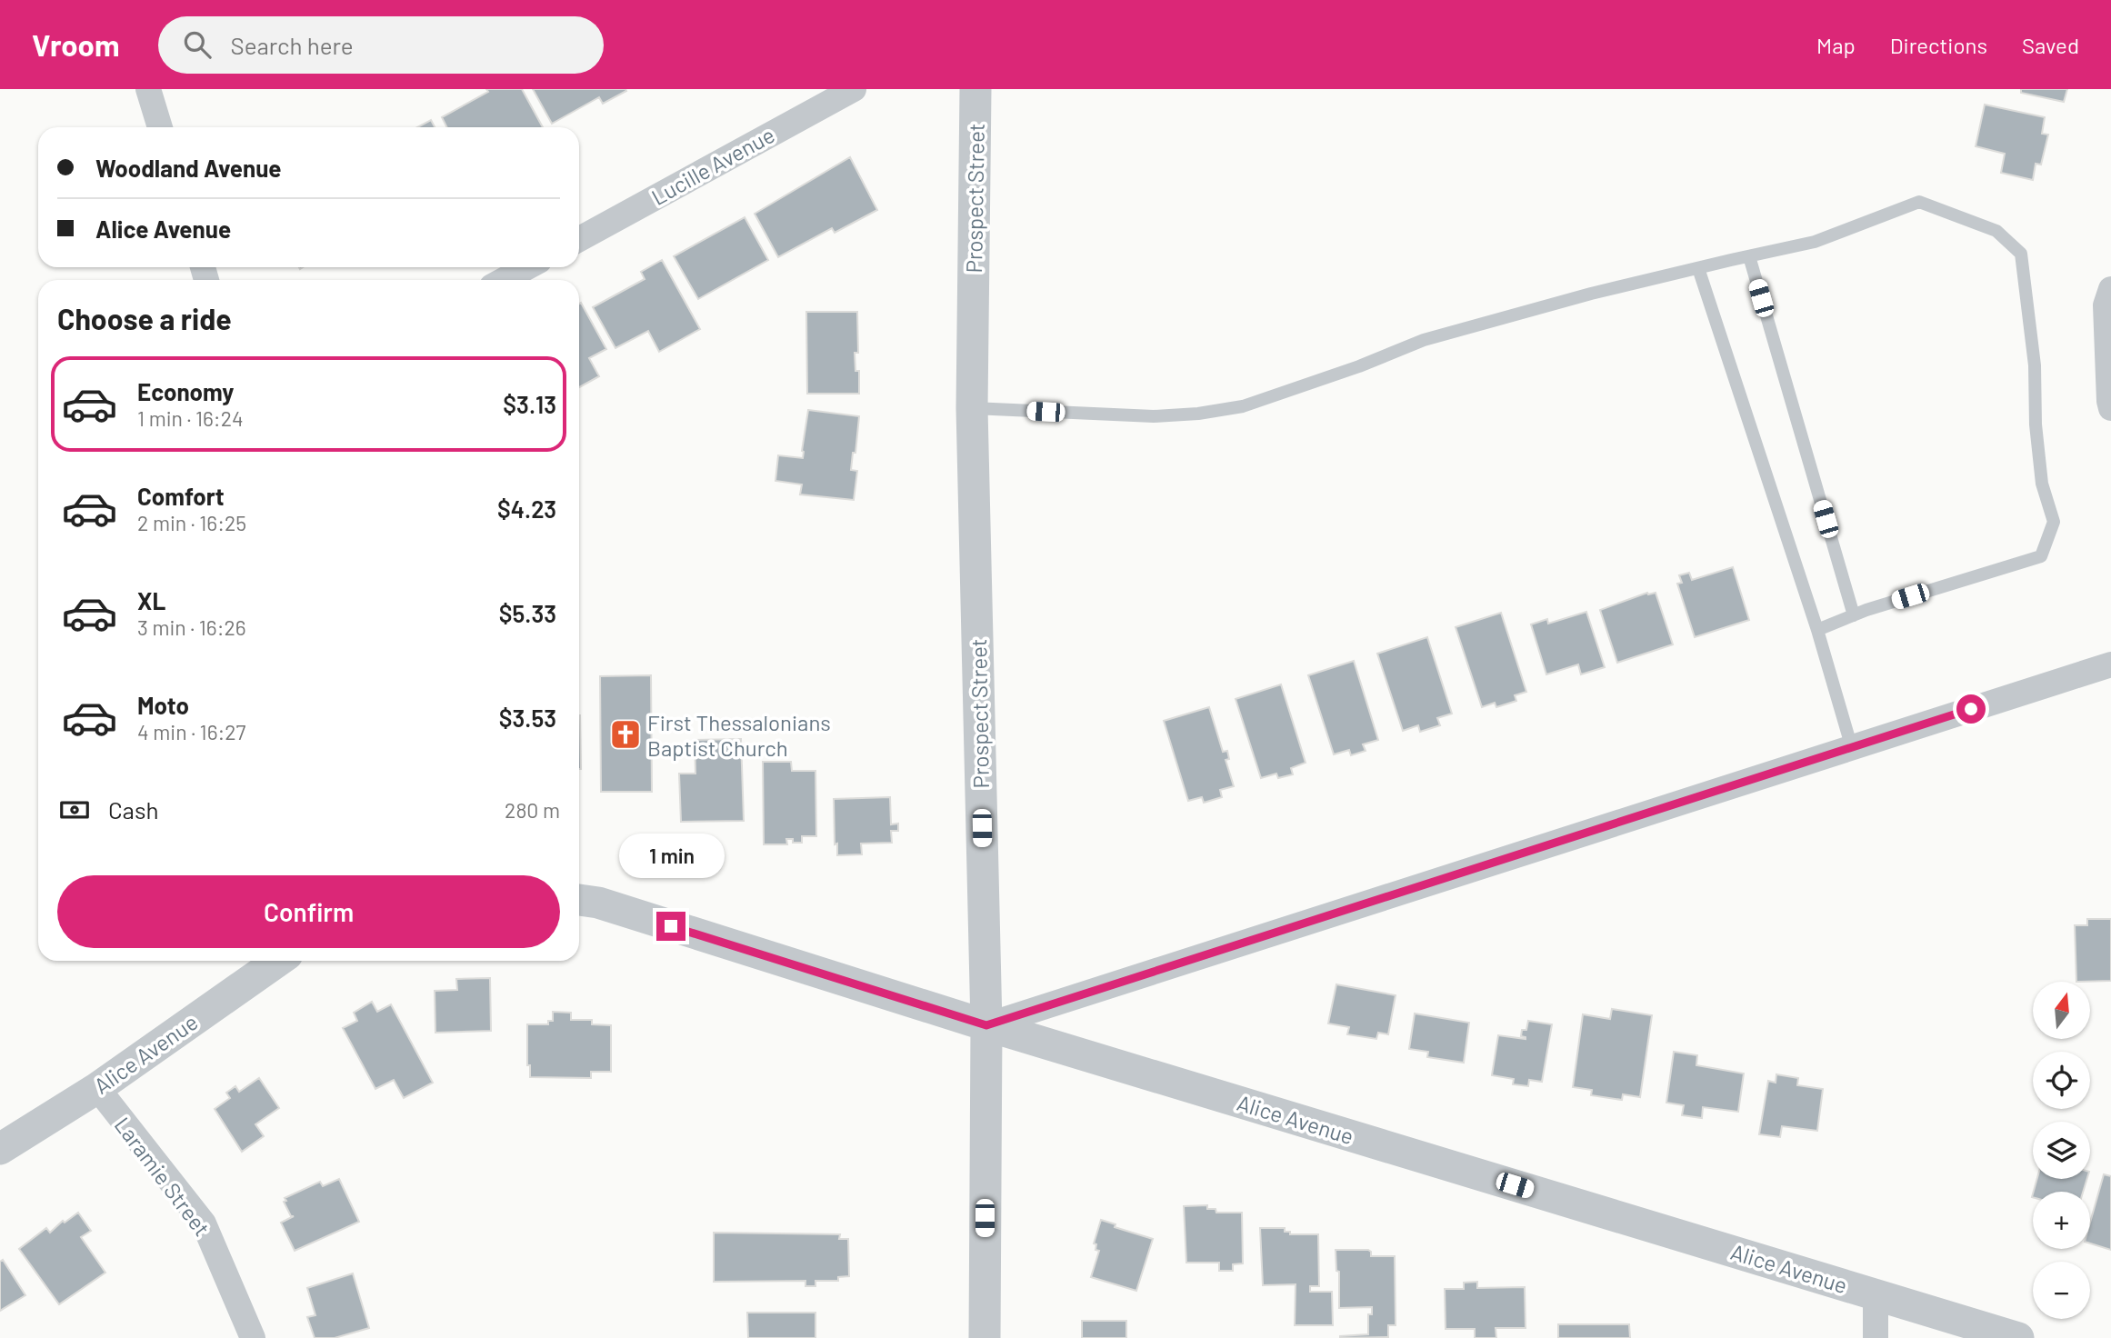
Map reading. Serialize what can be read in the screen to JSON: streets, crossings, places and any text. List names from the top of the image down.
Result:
{
  "streets": {
    "street": [
      "Lucille Avenue",
      "Prospect Street",
      "Alice Avenue",
      "Laramie Street"
    ]
  },
  "crossings": [
    ["Prospect Street", "Alice Avenue"],
    ["Alice Avenue", "Laramie Street"]
  ],
  "places": {
    "church": ["First Thessalonians Baptist Church"]
  },
  "north": "top",
  "page": {
    "header": "Vroom",
    "search": "Search here",
    "nav": ["Map", "Directions", "Saved"],
    "banner": ["Woodland Avenue", "Alice Avenue"],
    "heading": "Choose a ride",
    "list": [
      {
        "name": "Economy",
        "note": "1 min · 16:24",
        "value": "$3.13"
      },
      {
        "name": "Comfort",
        "note": "2 min · 16:25",
        "value": "$4.23"
      },
      {
        "name": "XL",
        "note": "3 min · 16:26",
        "value": "$5.33"
      },
      {
        "name": "Moto",
        "note": "4 min · 16:27",
        "value": "$3.53"
      }
    ],
    "pay": ["Cash", "280 m"],
    "bubble": "1 min",
    "buttons": "Confirm",
    "map_buttons": ["+", "−"]
  }
}
